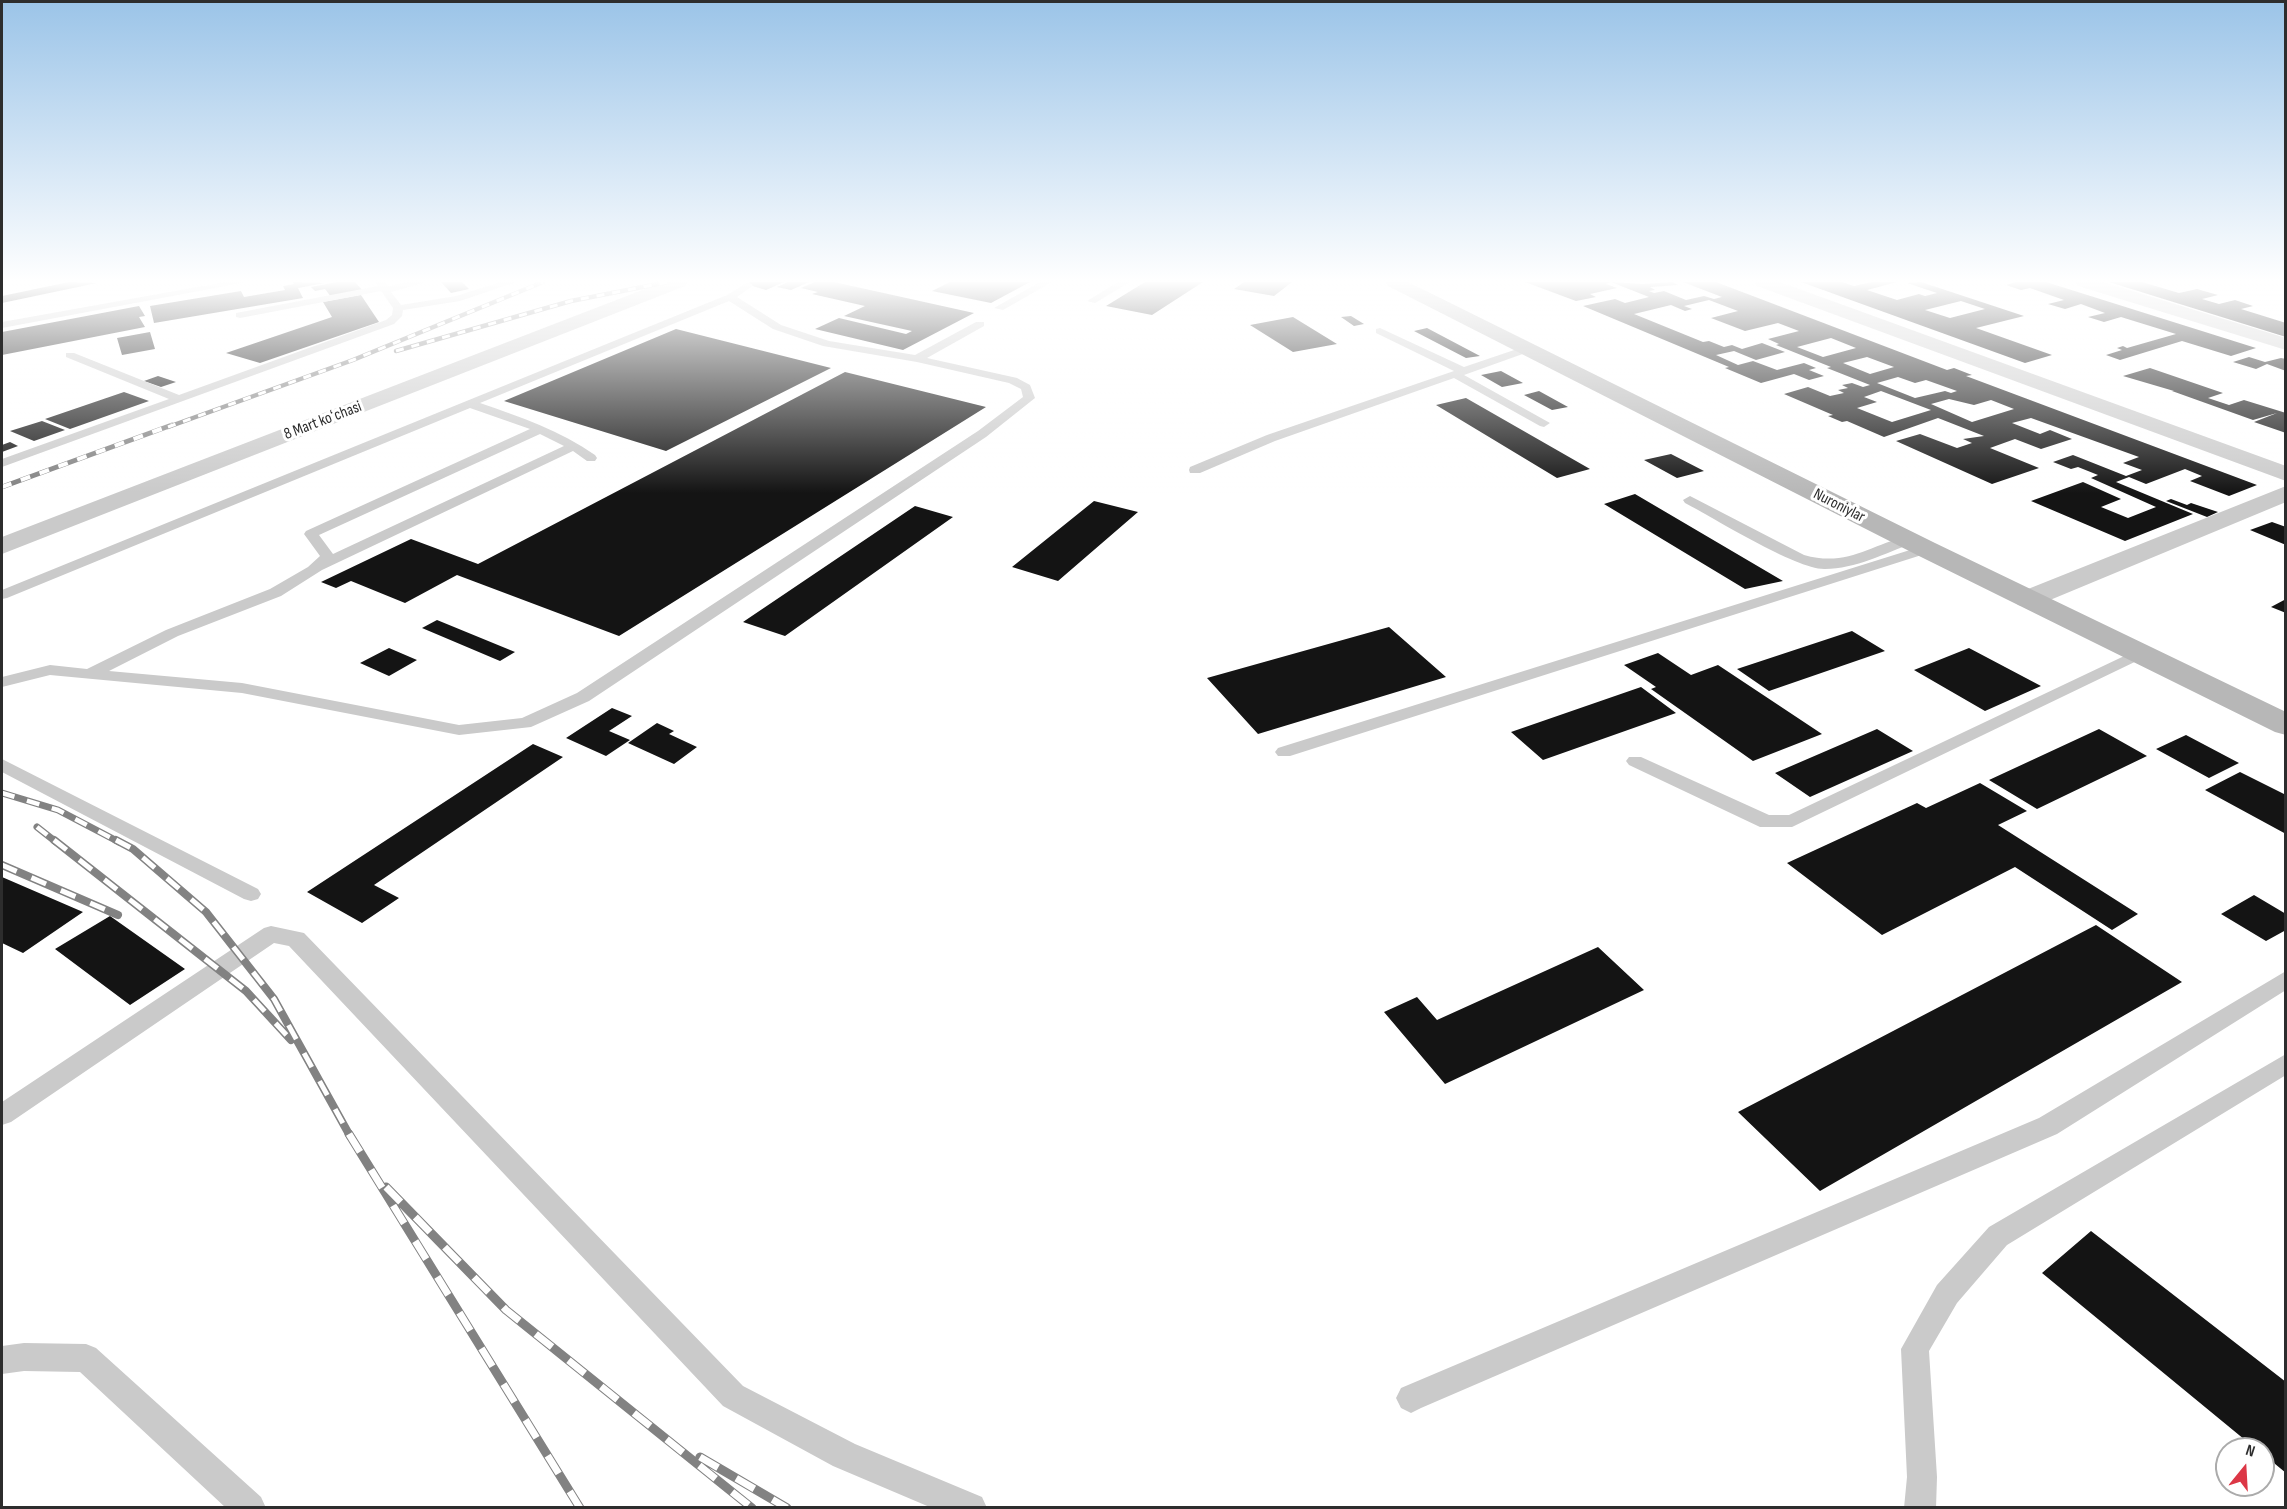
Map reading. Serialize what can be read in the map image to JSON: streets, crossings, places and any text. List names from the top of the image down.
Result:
{
  "streets": {
    "main road": ["Nuroniylar"],
    "street": ["8 Mart koʻchasi"]
  },
  "north": "top"
}
